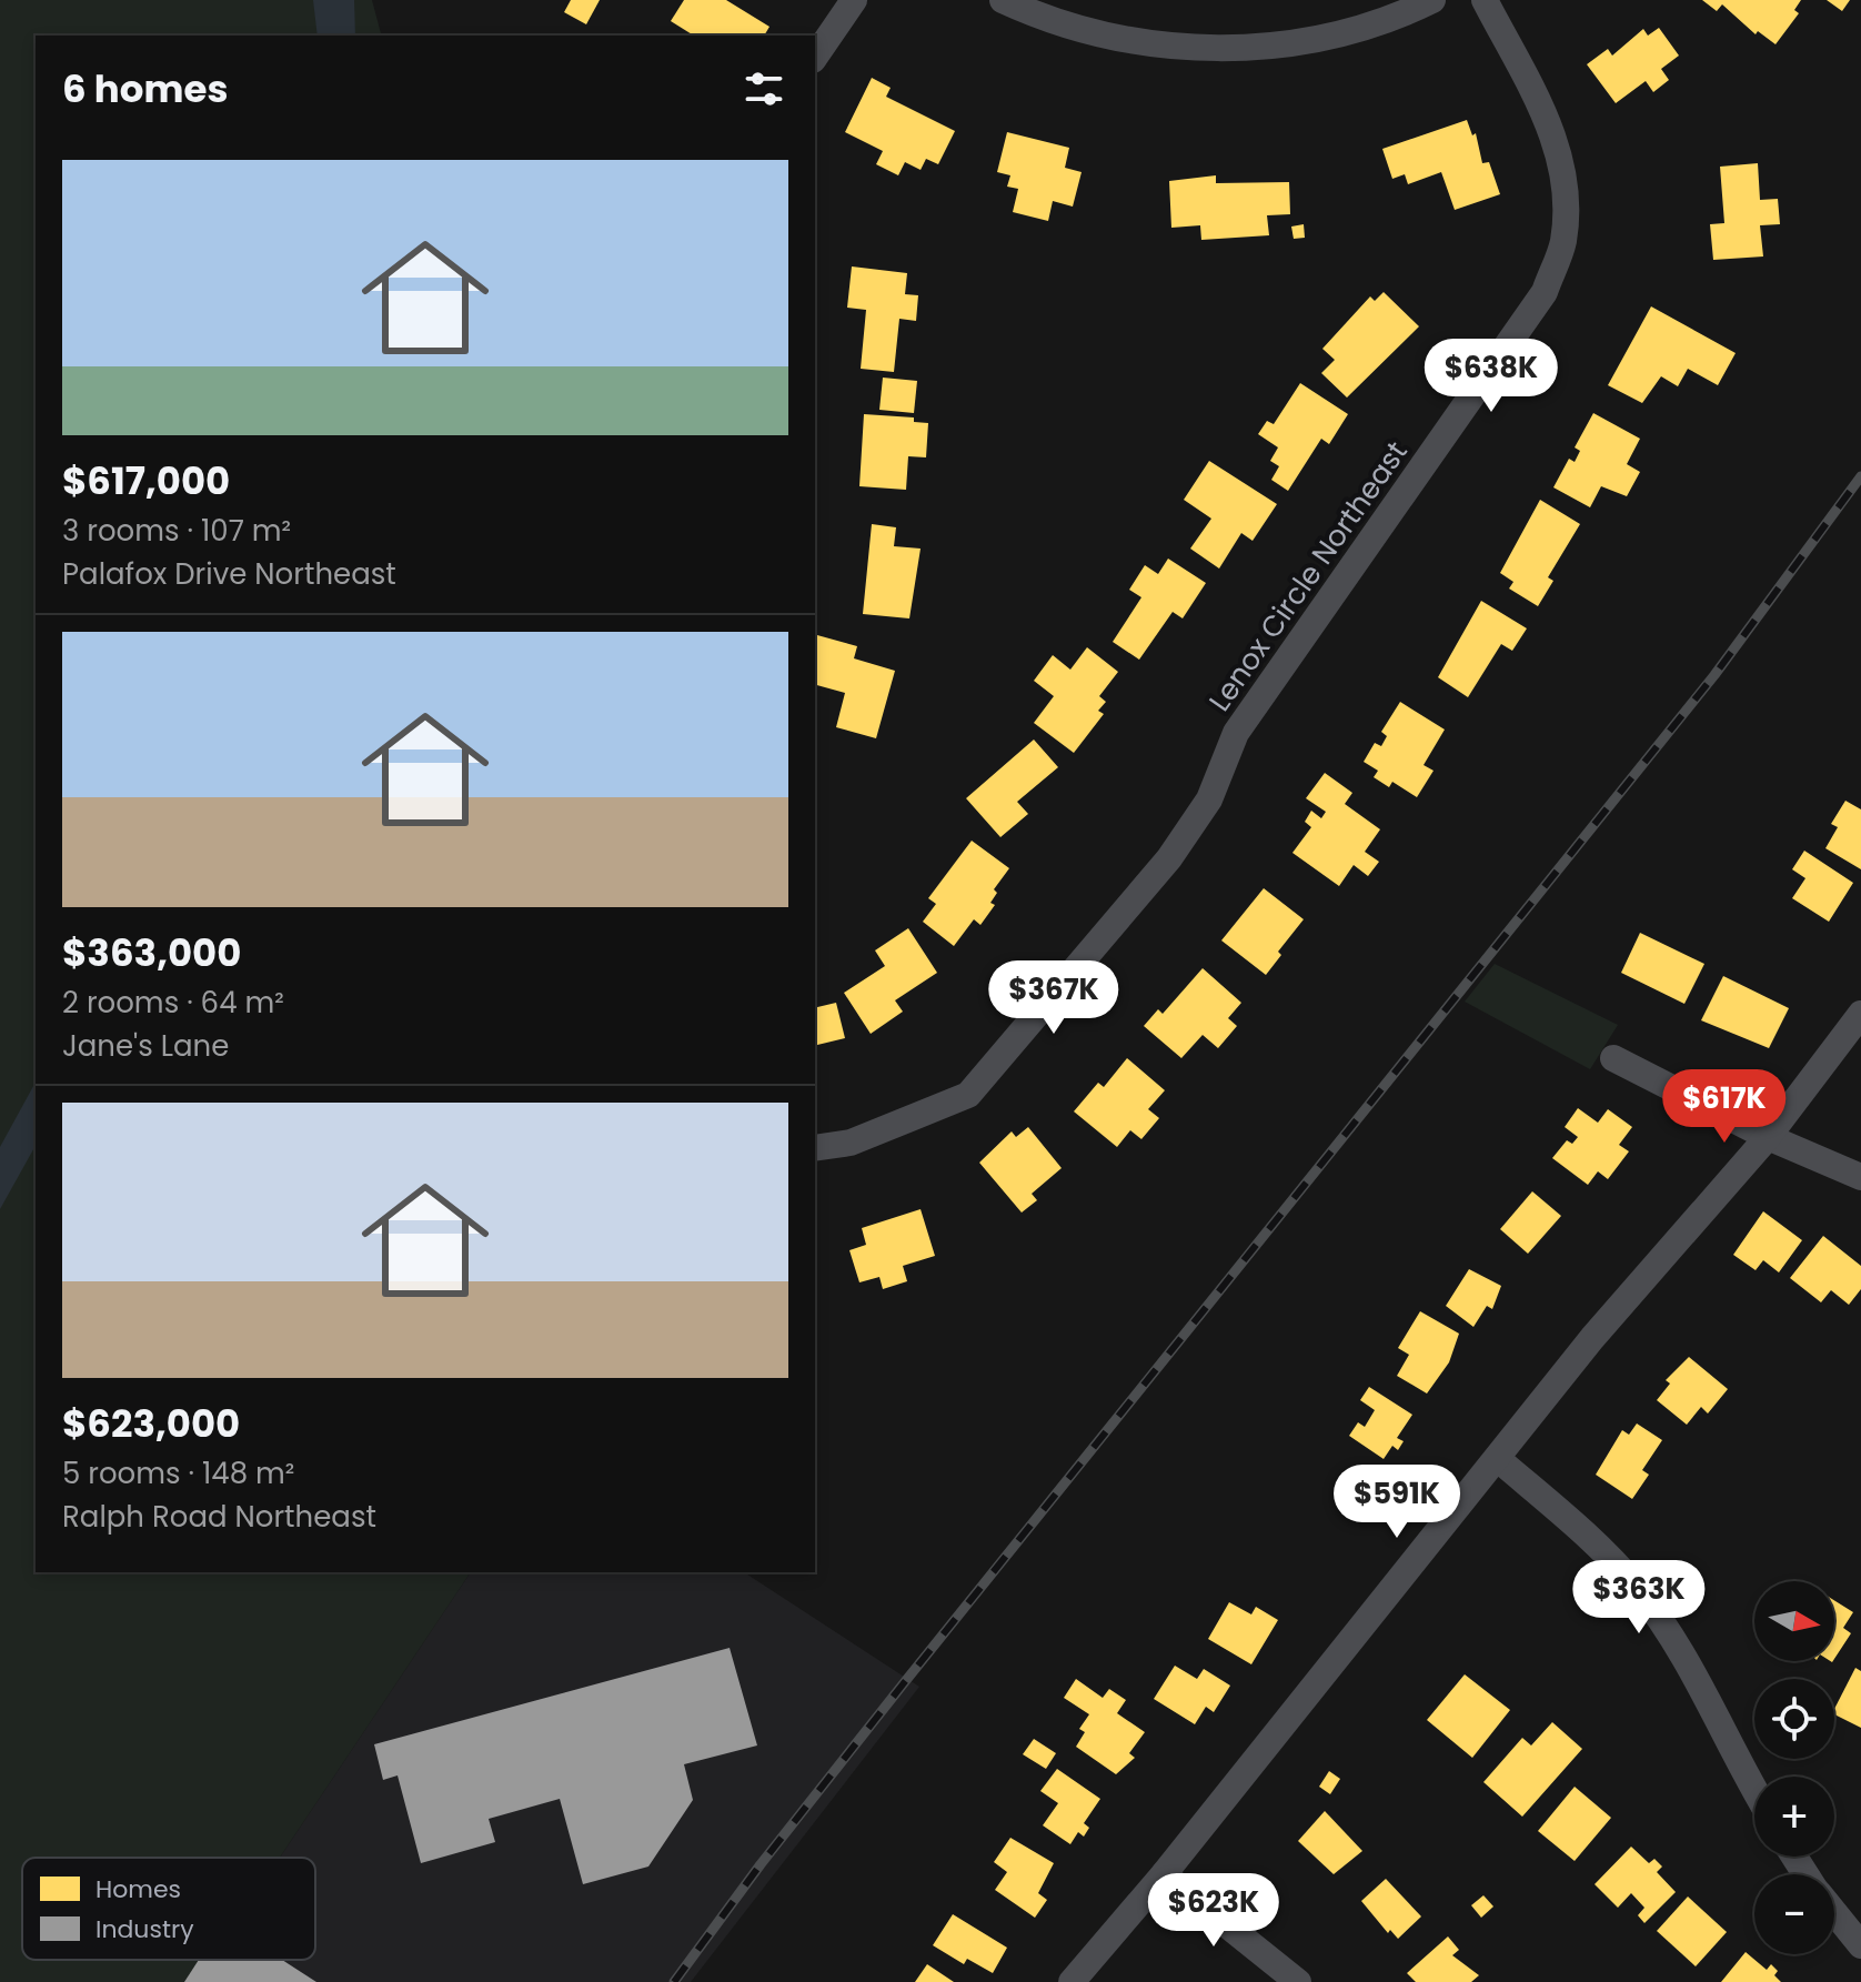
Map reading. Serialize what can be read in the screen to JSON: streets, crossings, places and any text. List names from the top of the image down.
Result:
{
  "streets": {
    "street": ["Lenox Circle Northeast"]
  },
  "legend": ["Homes", "Industry"],
  "north": "right",
  "page": {
    "heading": "6 homes",
    "list": [
      {
        "name": "$617,000",
        "note": "3 rooms · 107 m² · Palafox Drive Northeast"
      },
      {
        "name": "$363,000",
        "note": "2 rooms · 64 m² · Jane's Lane"
      },
      {
        "name": "$623,000",
        "note": "5 rooms · 148 m² · Ralph Road Northeast"
      }
    ],
    "price": [
      "$638K",
      "$367K",
      "$617K",
      "$591K",
      "$363K",
      "$623K"
    ],
    "map_buttons": ["+", "−"]
  }
}
